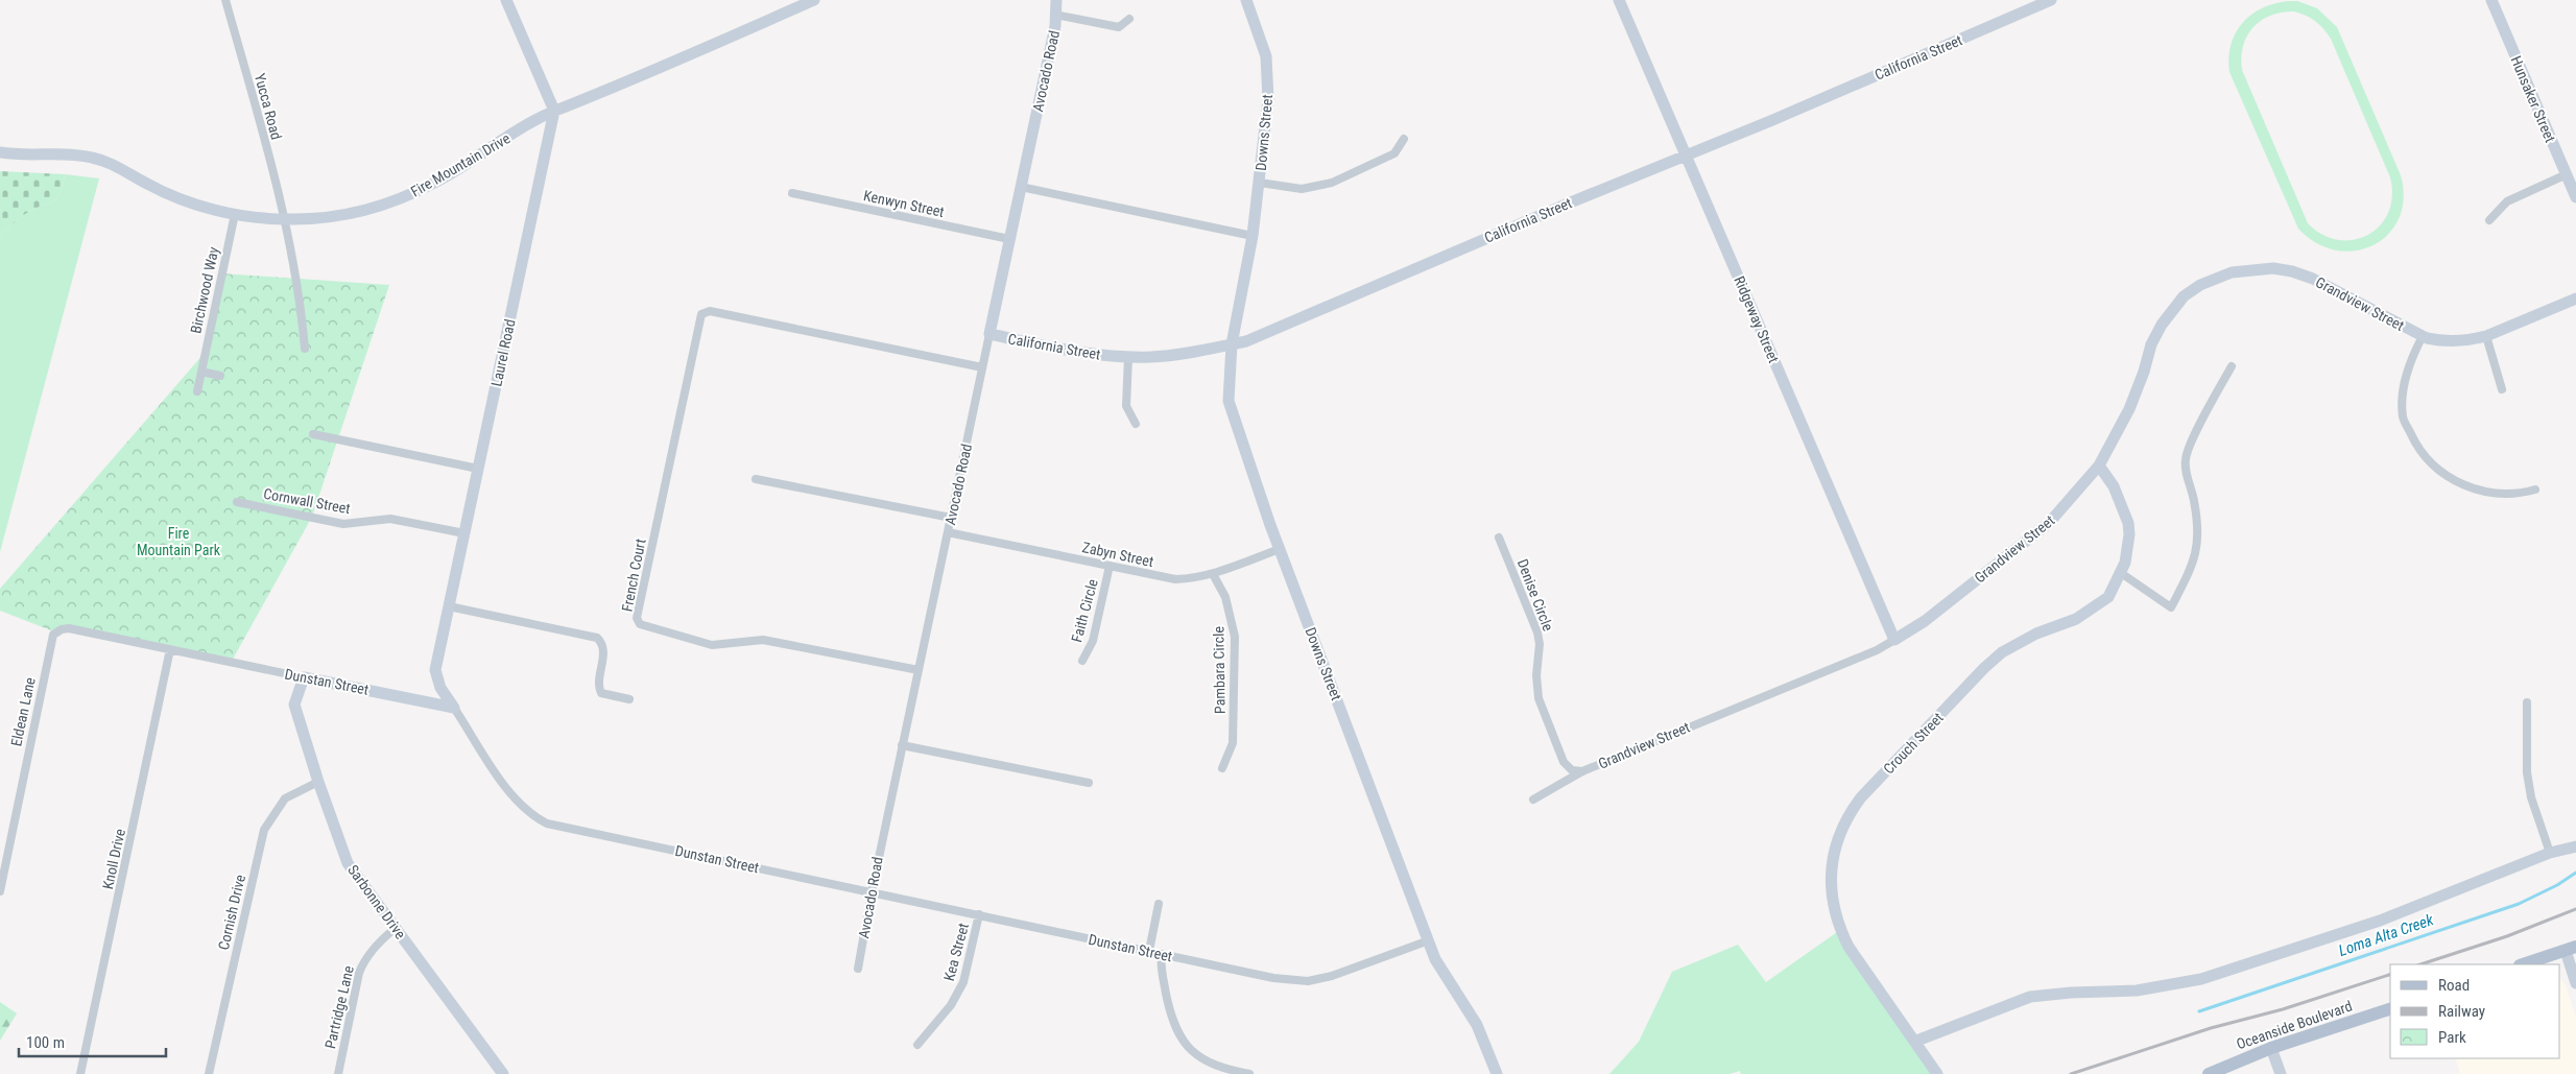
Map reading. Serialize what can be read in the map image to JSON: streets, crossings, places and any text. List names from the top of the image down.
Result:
{
  "streets": {
    "main road": [
      "California Street",
      "Avocado Road",
      "Hunsaker Street",
      "Downs Street",
      "Fire Mountain Drive",
      "Grandview Street",
      "Ridgeway Street",
      "Laurel Road",
      "Dunstan Street",
      "Crouch Street",
      "Sarbonne Drive",
      "Oceanside Boulevard"
    ],
    "street": [
      "Yucca Road",
      "Kenwyn Street",
      "Birchwood Way",
      "Cornwall Street",
      "Zabyn Street",
      "French Court",
      "Denise Circle",
      "Faith Circle",
      "Pambara Circle",
      "Eldean Lane",
      "Knoll Drive",
      "Cornish Drive",
      "Kea Street",
      "Partridge Lane"
    ]
  },
  "crossings": [
    ["California Street", "Avocado Road"],
    ["California Street", "Downs Street"],
    ["California Street", "Ridgeway Street"],
    ["Avocado Road", "Kenwyn Street"],
    ["Avocado Road", "Zabyn Street"],
    ["Avocado Road", "French Court"],
    ["Avocado Road", "Dunstan Street"],
    ["Yucca Road", "Fire Mountain Drive"],
    ["Downs Street", "Zabyn Street"],
    ["Downs Street", "Dunstan Street"],
    ["Fire Mountain Drive", "Birchwood Way"],
    ["Fire Mountain Drive", "Laurel Road"],
    ["Grandview Street", "Ridgeway Street"],
    ["Grandview Street", "Denise Circle"],
    ["Grandview Street", "Crouch Street"],
    ["Laurel Road", "Cornwall Street"],
    ["Laurel Road", "Dunstan Street"],
    ["Zabyn Street", "Faith Circle"],
    ["Zabyn Street", "Pambara Circle"],
    ["Dunstan Street", "Eldean Lane"],
    ["Dunstan Street", "Knoll Drive"],
    ["Dunstan Street", "Sarbonne Drive"],
    ["Dunstan Street", "Kea Street"],
    ["Sarbonne Drive", "Cornish Drive"],
    ["Sarbonne Drive", "Partridge Lane"]
  ],
  "water": ["Loma Alta Creek"],
  "parks": ["Fire Mountain Park"],
  "legend": ["Road", "Railway", "Park"],
  "scale_bar": "100 m"
}
